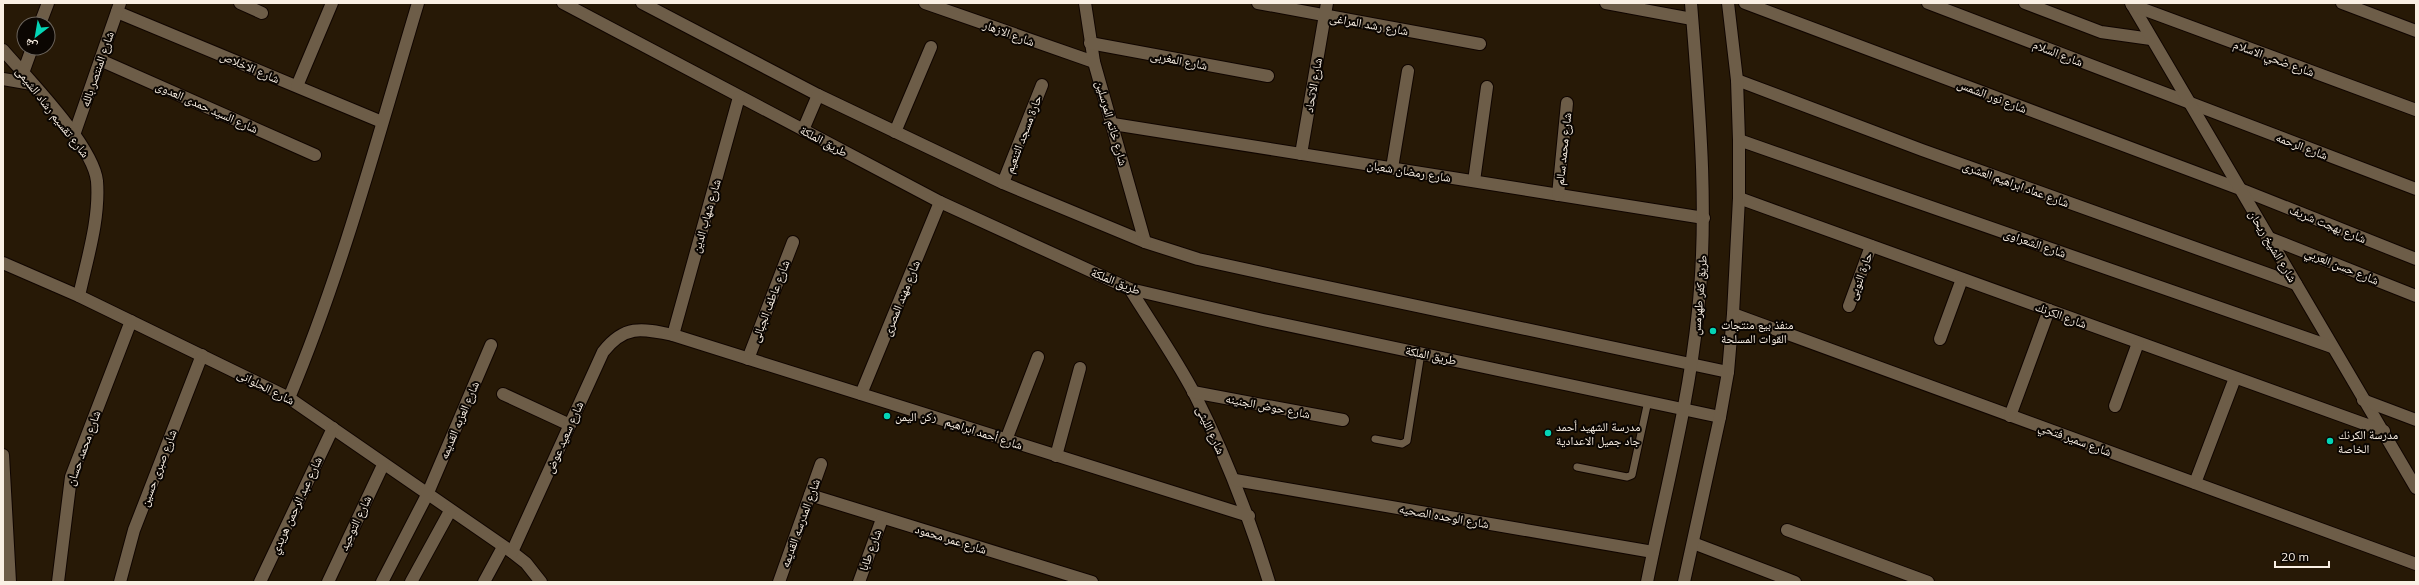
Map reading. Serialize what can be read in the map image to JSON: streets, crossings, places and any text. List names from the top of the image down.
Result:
{
  "streets": {
    "street": [
      "شارع رشد المراغى",
      "شارع الازهار",
      "شارع السلام",
      "شارع ضحي الاسلام",
      "شارع المغربى",
      "شارع الاخلاص",
      "شارع المنتصر بالله",
      "شارع الاتحاد",
      "شارع نور الشمس",
      "شارع السيد حمدى العدوى",
      "شارع تقسيم رشاد الشيمى",
      "شارع خاتم المرسلين",
      "حارة مسجد التنعيم",
      "طريق الملكة",
      "شارع الرحمه",
      "شارع محمد سالم",
      "شارع رمضان شعبان",
      "شارع عماد ابراهيم العشرى",
      "شارع شهاب الدين",
      "شارع بهجت شريف",
      "شارع الشعراوى",
      "شارع الشيخ ريحان",
      "شارع حسن العربي",
      "حارة النوبى",
      "طريق كفر طهرمس",
      "شارع مهند المصرى",
      "شارع عاطف الجبالى",
      "شارع الكرنك",
      "شارع الحلوانى",
      "شارع حوض الجنينه",
      "شارع العزبه القديمه",
      "شارع الليثى",
      "شارع أحمد ابراهيم",
      "شارع سعيد عوض",
      "شارع سمير فتحي",
      "شارع محمد حسان",
      "شارع صبرى حسين",
      "شارع عبد الرحمن هريدي",
      "شارع الوحده الصحيه",
      "شارع التوحيد",
      "شارع المدرسه القديمه",
      "شارع عمر محمود",
      "شارع طابا"
    ]
  },
  "crossings": [
    ["شارع رشد المراغى", "شارع الاتحاد"],
    ["شارع الازهار", "شارع خاتم المرسلين"],
    ["شارع السلام", "شارع الرحمه"],
    ["شارع السلام", "شارع الشيخ ريحان"],
    ["شارع ضحي الاسلام", "شارع الشيخ ريحان"],
    ["شارع المغربى", "شارع خاتم المرسلين"],
    ["شارع الاخلاص", "شارع المنتصر بالله"],
    ["شارع المنتصر بالله", "شارع السيد حمدى العدوى"],
    ["شارع المنتصر بالله", "شارع تقسيم رشاد الشيمى"],
    ["شارع الاتحاد", "شارع رمضان شعبان"],
    ["شارع نور الشمس", "شارع بهجت شريف"],
    ["شارع نور الشمس", "شارع الشيخ ريحان"],
    ["شارع تقسيم رشاد الشيمى", "شارع الحلوانى"],
    ["شارع خاتم المرسلين", "شارع رمضان شعبان"],
    ["طريق الملكة", "شارع شهاب الدين"],
    ["طريق الملكة", "طريق كفر طهرمس"],
    ["طريق الملكة", "شارع مهند المصرى"],
    ["طريق الملكة", "شارع الليثى"],
    ["شارع الرحمه", "شارع الشيخ ريحان"],
    ["شارع محمد سالم", "شارع رمضان شعبان"],
    ["شارع رمضان شعبان", "طريق كفر طهرمس"],
    ["شارع عماد ابراهيم العشرى", "شارع الشيخ ريحان"],
    ["شارع شهاب الدين", "شارع أحمد ابراهيم"],
    ["شارع بهجت شريف", "شارع الشيخ ريحان"],
    ["شارع الشعراوى", "شارع الشيخ ريحان"],
    ["شارع الشيخ ريحان", "شارع حسن العربي"],
    ["شارع الشيخ ريحان", "شارع الكرنك"],
    ["حارة النوبى", "شارع الكرنك"],
    ["طريق كفر طهرمس", "شارع الوحده الصحيه"],
    ["شارع مهند المصرى", "شارع أحمد ابراهيم"],
    ["شارع عاطف الجبالى", "شارع أحمد ابراهيم"],
    ["شارع الحلوانى", "شارع العزبه القديمه"],
    ["شارع الحلوانى", "شارع سعيد عوض"],
    ["شارع الحلوانى", "شارع محمد حسان"],
    ["شارع الحلوانى", "شارع صبرى حسين"],
    ["شارع الحلوانى", "شارع عبد الرحمن هريدي"],
    ["شارع الحلوانى", "شارع التوحيد"],
    ["شارع حوض الجنينه", "شارع الليثى"],
    ["شارع الليثى", "شارع أحمد ابراهيم"],
    ["شارع الليثى", "شارع الوحده الصحيه"],
    ["شارع أحمد ابراهيم", "شارع سعيد عوض"],
    ["شارع المدرسه القديمه", "شارع عمر محمود"],
    ["شارع عمر محمود", "شارع طابا"]
  ],
  "places": [
    "منفذ بيع منتجات القوات المسلحة",
    "ركن اليمن",
    "مدرسة الشهيد أحمد جاد جميل الاعدادية",
    "مدرسة الكرنك الخاصة"
  ],
  "scale_bar": "20 m",
  "north": "bottom left"
}
